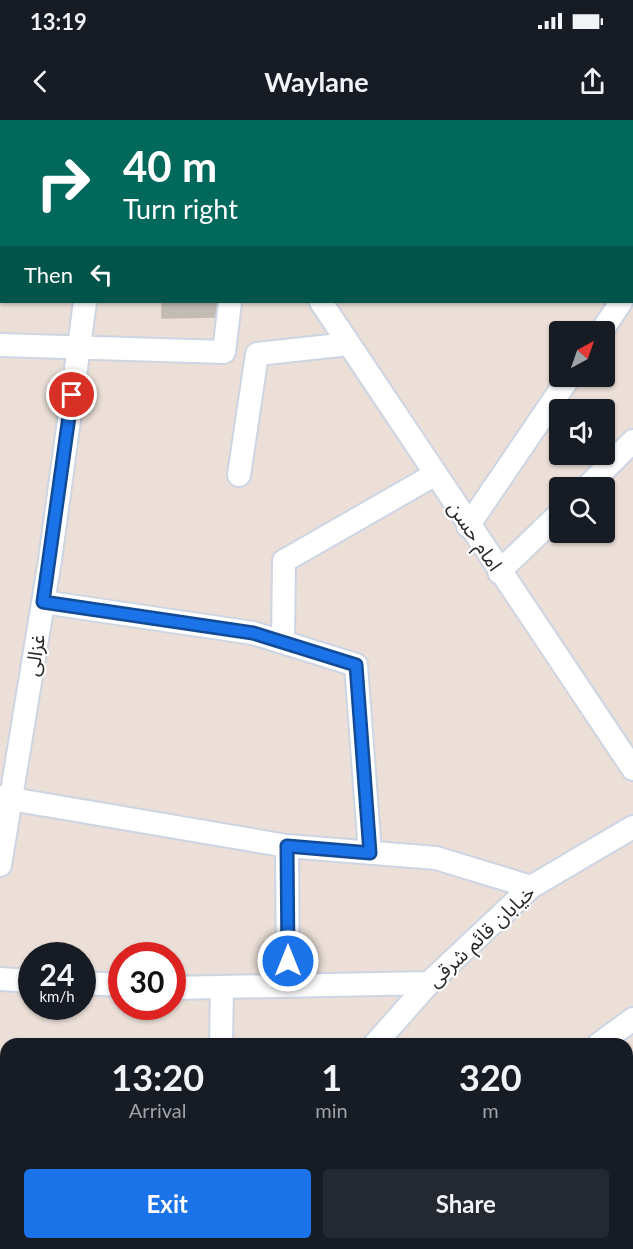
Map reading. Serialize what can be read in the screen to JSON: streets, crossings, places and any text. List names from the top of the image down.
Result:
{
  "streets": {
    "street": ["امام حسن", "غزالی", "خیابان قائم شرقی"]
  },
  "north": "top right",
  "page": {
    "status": "13:19",
    "header": "Waylane",
    "turn": ["40 m", "Turn right"],
    "then": "Then",
    "speed": "24 km/h",
    "limit": "30",
    "eta": [
      "13:20",
      "Arrival",
      "1",
      "min",
      "320",
      "m"
    ],
    "buttons": ["Exit", "Share"]
  }
}
